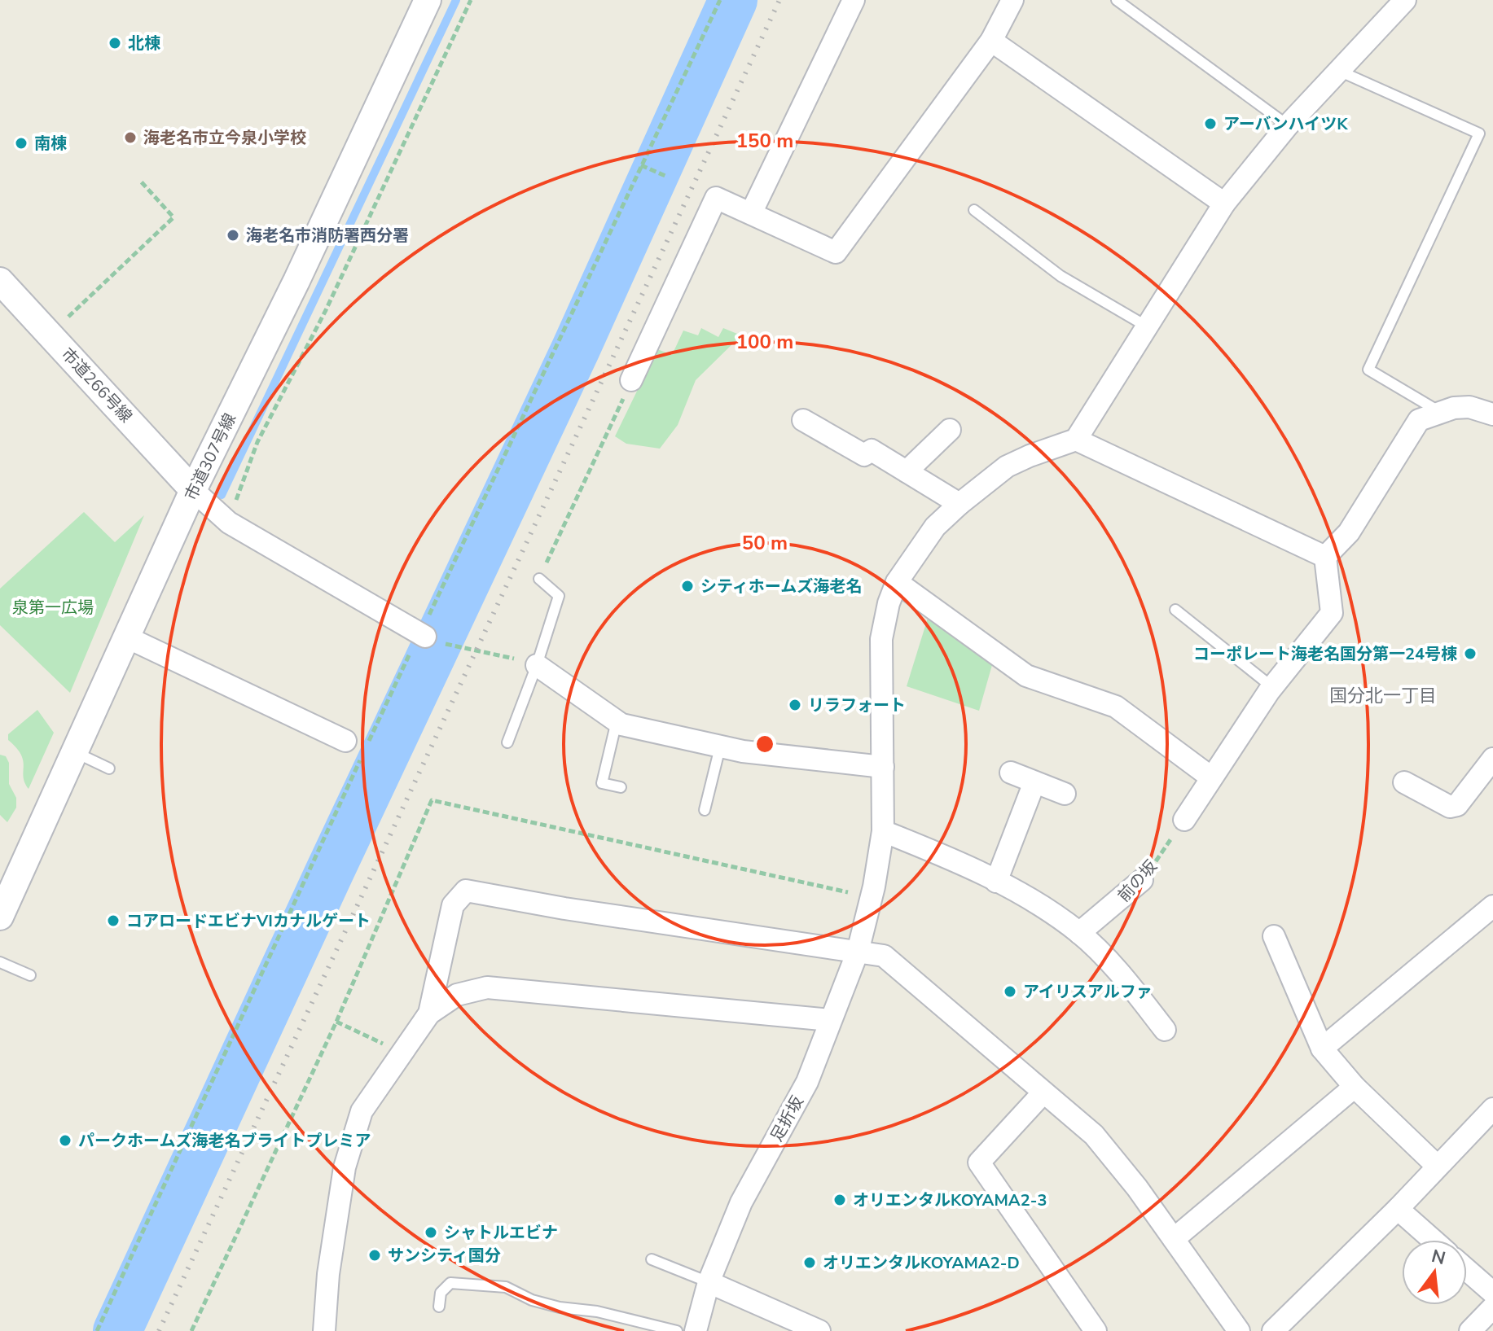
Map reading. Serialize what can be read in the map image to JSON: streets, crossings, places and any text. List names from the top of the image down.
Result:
{
  "streets": {
    "street": [
      "市道266号線",
      "市道307号線",
      "前の坂",
      "足折坂"
    ]
  },
  "crossings": [
    ["市道266号線", "市道307号線"]
  ],
  "districts": ["国分北一丁目"],
  "parks": ["泉第一広場"],
  "places": [
    "北棟",
    "アーバンハイツK",
    "海老名市立今泉小学校",
    "南棟",
    "海老名市消防署西分署",
    "シティホームズ海老名",
    "コーポレート海老名国分第一24号棟",
    "リラフォート",
    "コアロードエビナVIカナルゲート",
    "アイリスアルファ",
    "パークホームズ海老名ブライトプレミア",
    "オリエンタルKOYAMA2-3",
    "シャトルエビナ",
    "サンシティ国分",
    "オリエンタルKOYAMA2-D"
  ],
  "north": "top",
  "rings": ["150 m", "100 m", "50 m"]
}
